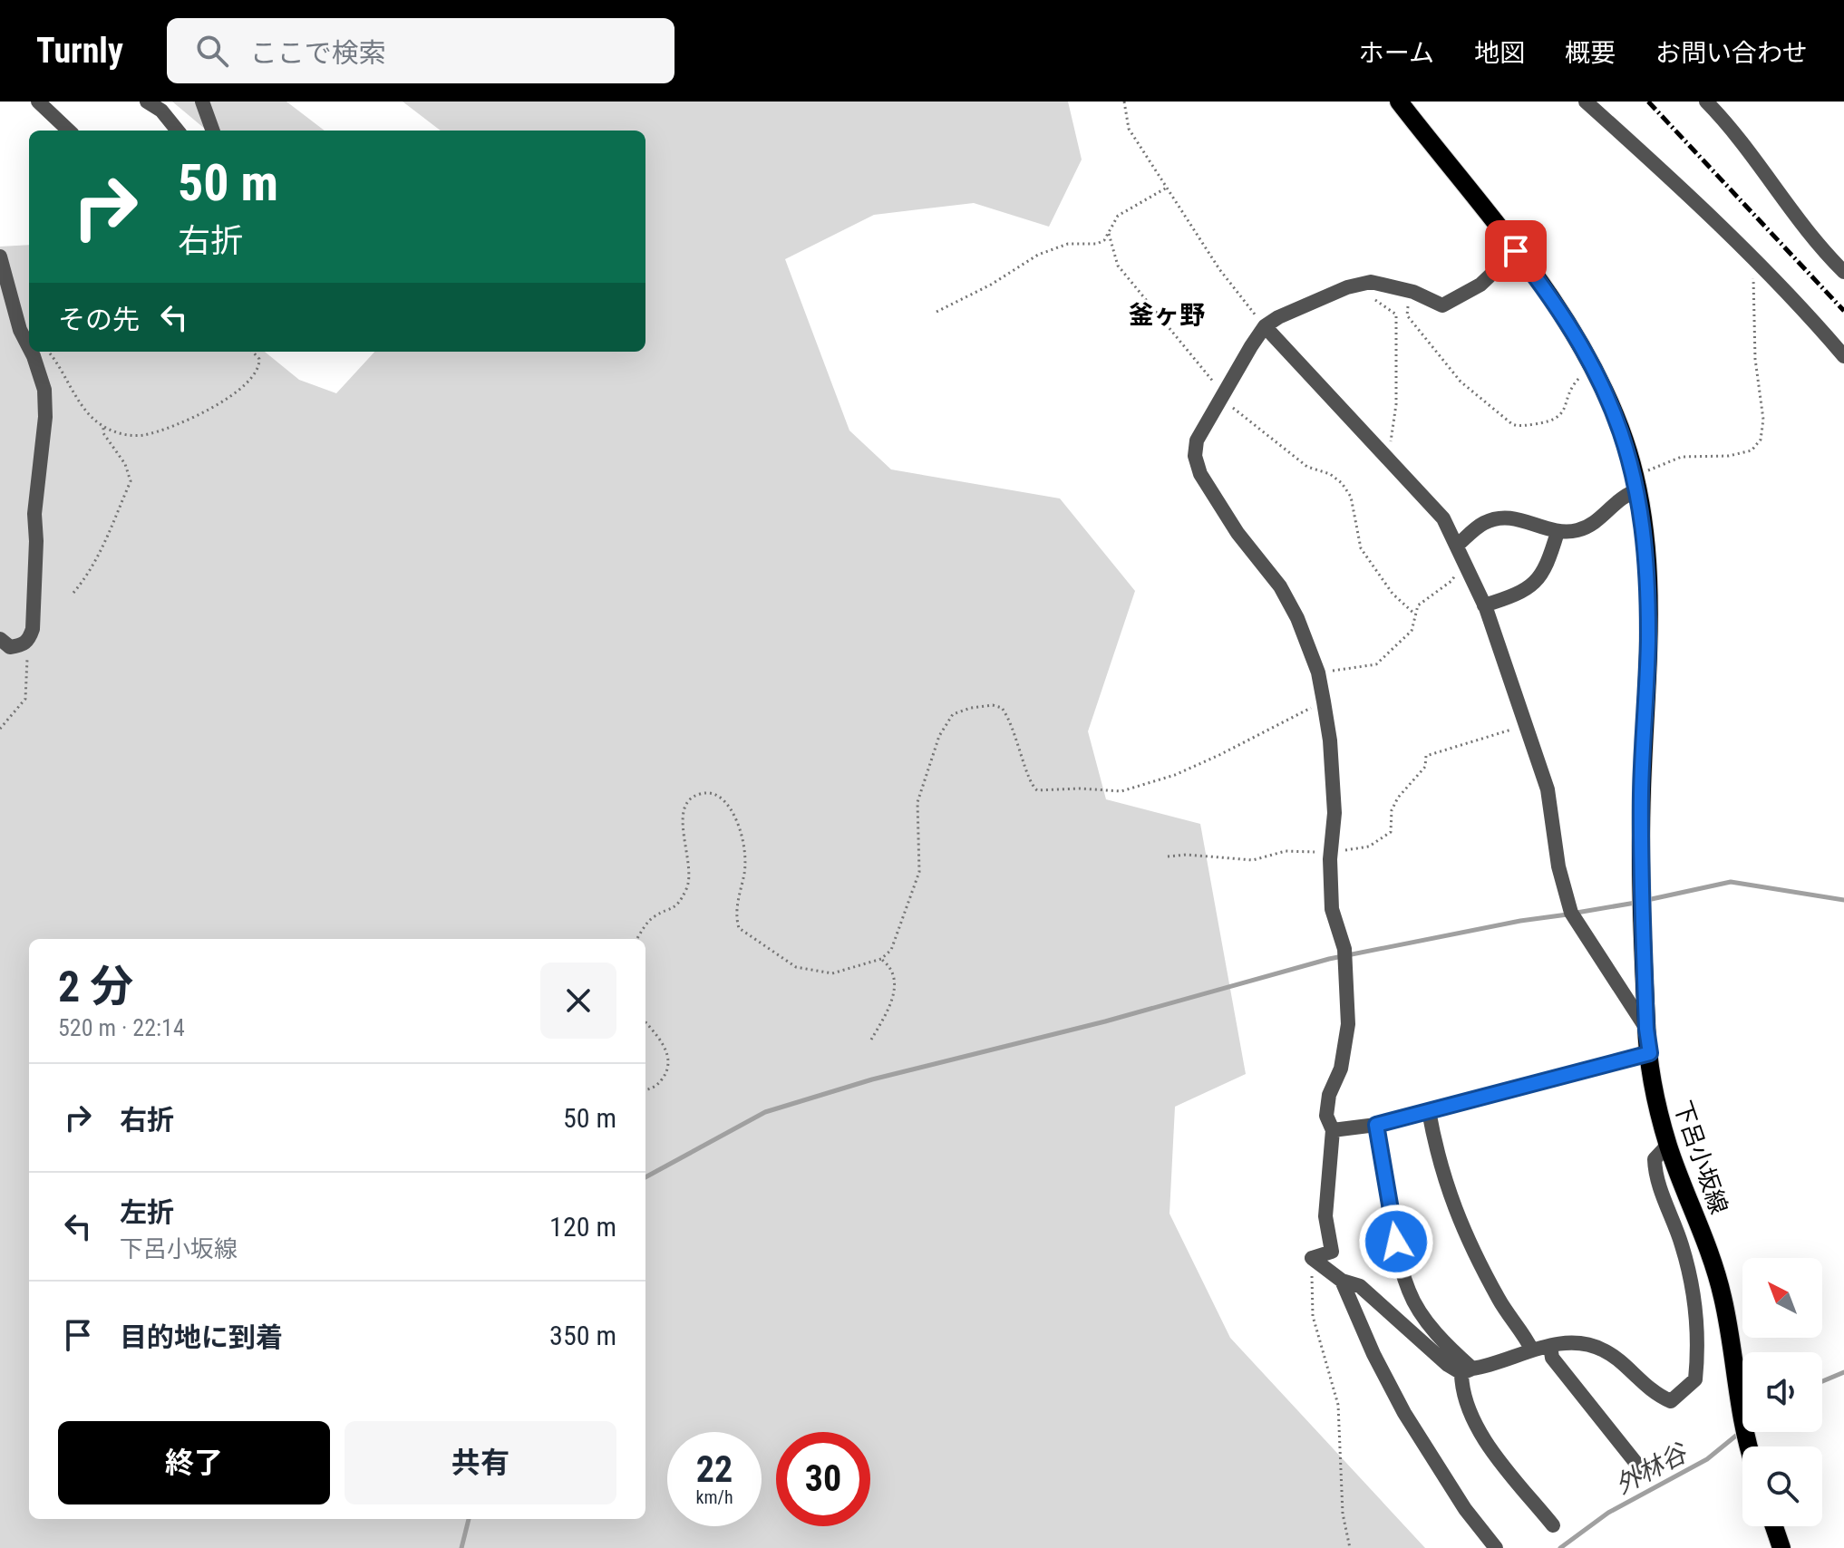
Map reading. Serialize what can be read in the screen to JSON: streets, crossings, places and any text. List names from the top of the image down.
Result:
{
  "streets": {
    "main road": ["下呂小坂線"]
  },
  "districts": ["釜ヶ野"],
  "water": ["外林谷"],
  "north": "top left",
  "page": {
    "header": "Turnly",
    "search": "ここで検索",
    "nav": [
      "ホーム",
      "地図",
      "概要",
      "お問い合わせ"
    ],
    "turn": ["50 m", "右折"],
    "then": "その先",
    "heading": ["2 分", "520 m · 22:14"],
    "list": [
      {
        "name": "右折",
        "value": "50 m"
      },
      {
        "name": "左折",
        "note": "下呂小坂線",
        "value": "120 m"
      },
      {
        "name": "目的地に到着",
        "value": "350 m"
      }
    ],
    "buttons": ["終了", "共有"],
    "speed": "22 km/h",
    "limit": "30"
  }
}
